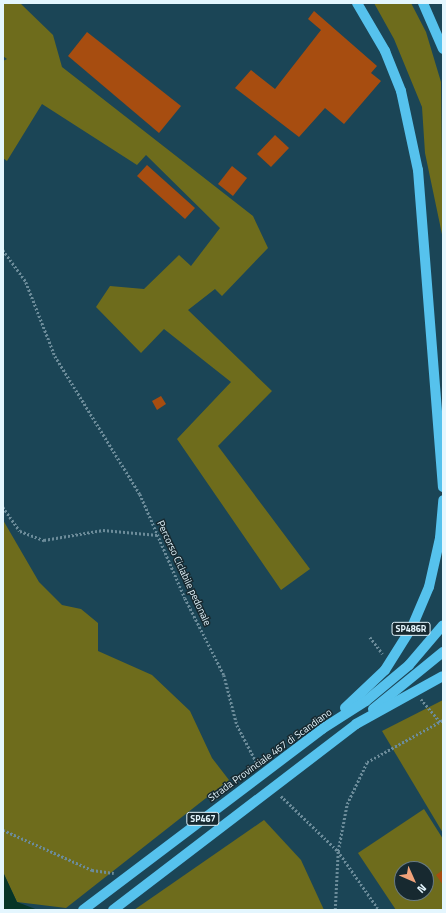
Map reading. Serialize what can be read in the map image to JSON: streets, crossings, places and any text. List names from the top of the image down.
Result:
{
  "streets": {
    "main road": ["SP486R", "Strada Provinciale 467 di Scandiano", "SP467"],
    "path": ["Percorso Ciclabile pedonale"]
  },
  "crossings": [
    ["SP486R", "Strada Provinciale 467 di Scandiano"]
  ],
  "north": "bottom right"
}
